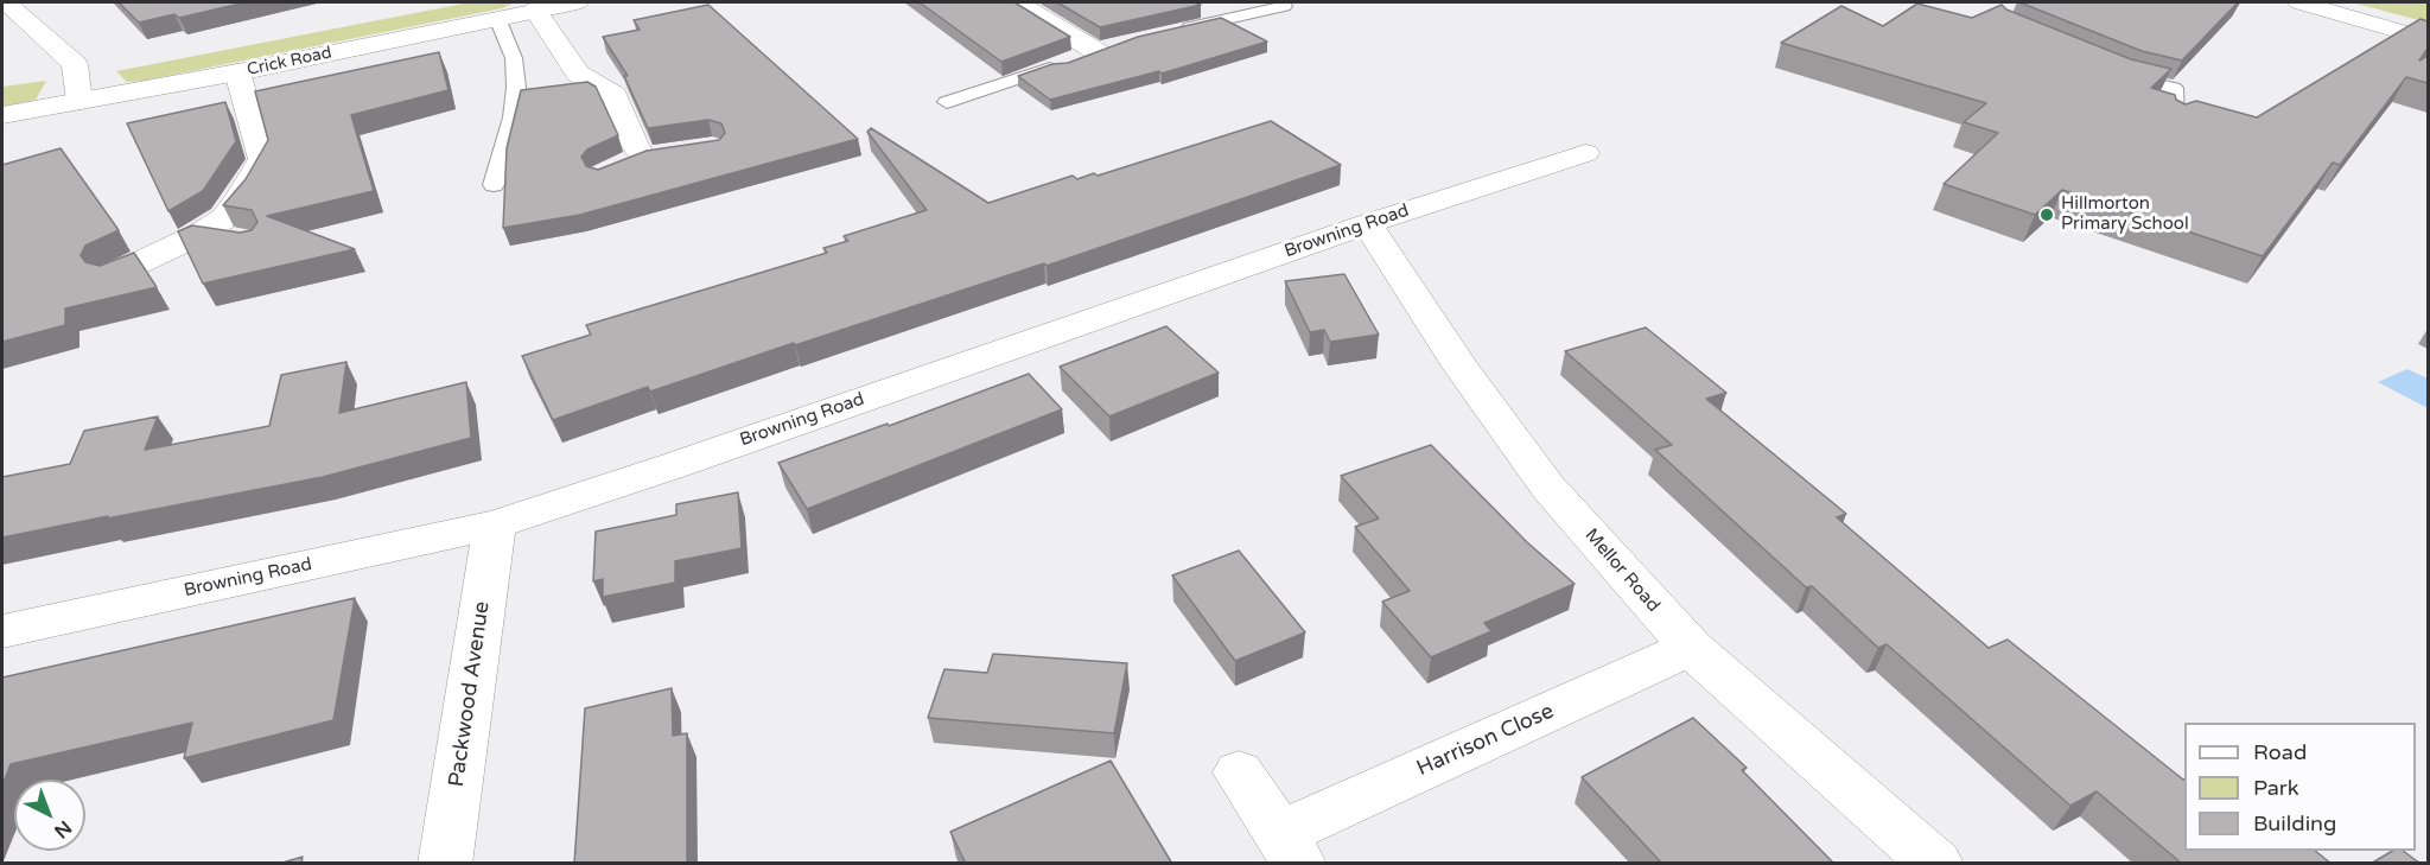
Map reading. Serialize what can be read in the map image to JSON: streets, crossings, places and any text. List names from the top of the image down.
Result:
{
  "streets": {
    "main road": [
      "Crick Road",
      "Browning Road",
      "Mellor Road",
      "Packwood Avenue",
      "Harrison Close"
    ]
  },
  "crossings": [
    ["Browning Road", "Mellor Road"],
    ["Browning Road", "Packwood Avenue"],
    ["Mellor Road", "Harrison Close"]
  ],
  "places": ["Hillmorton Primary School"],
  "legend": ["Road", "Park", "Building"],
  "north": "bottom right"
}
